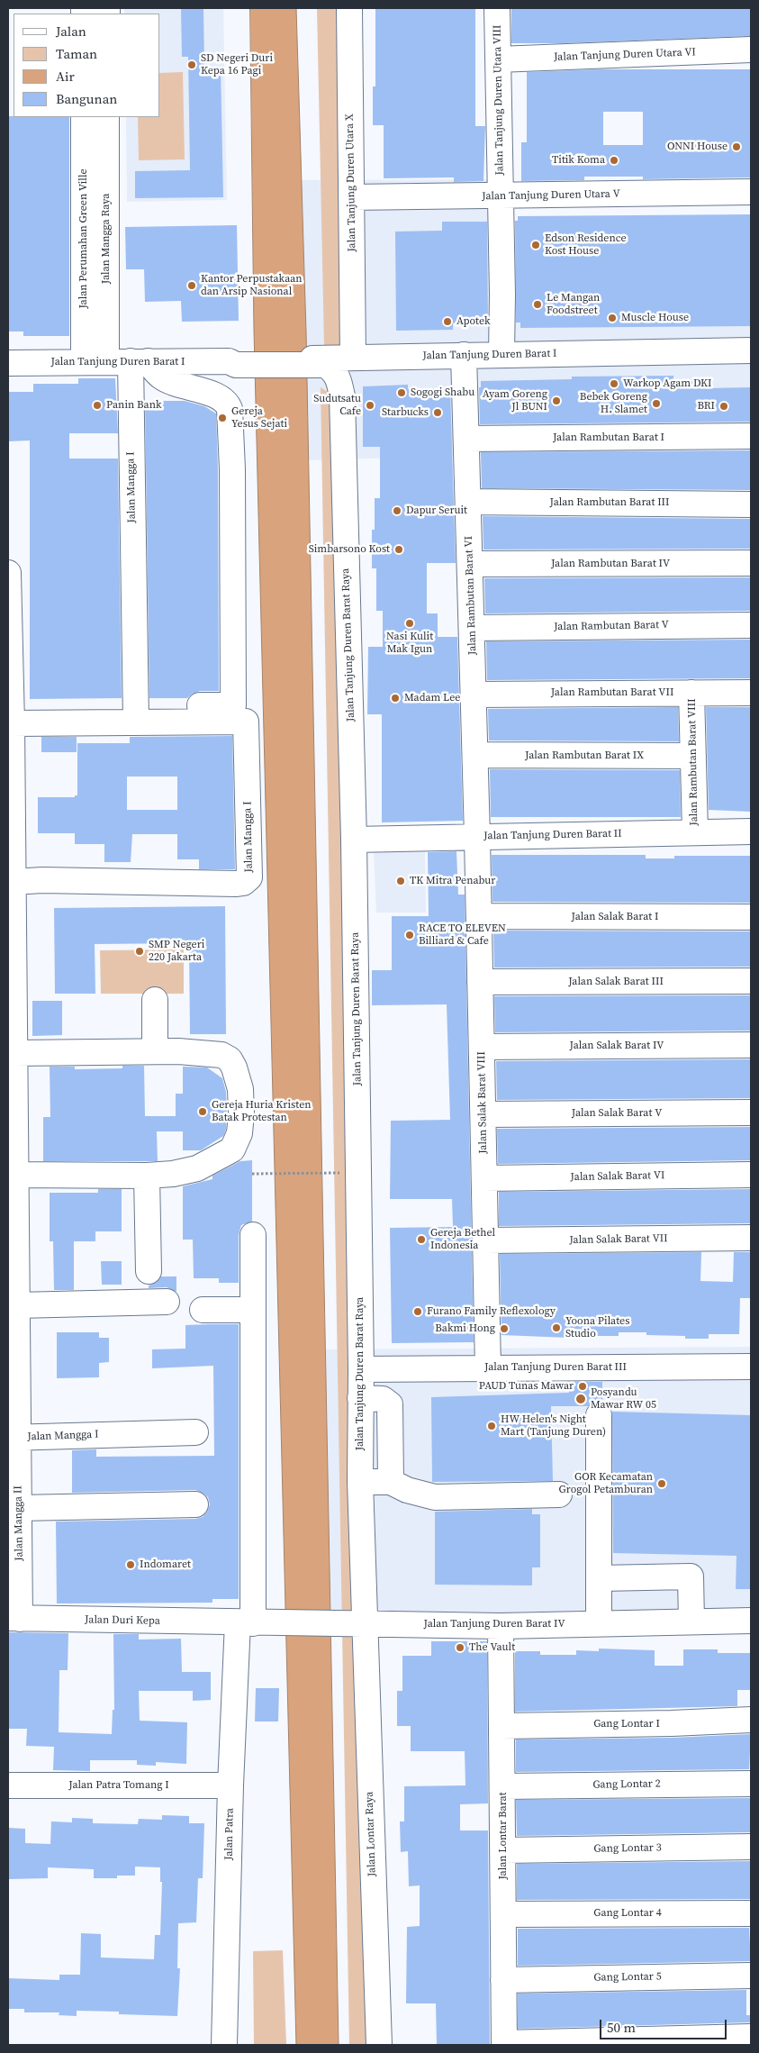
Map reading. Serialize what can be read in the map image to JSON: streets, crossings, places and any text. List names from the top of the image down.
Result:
{
  "streets": {
    "street": [
      "Jalan Tanjung Duren Utara VI",
      "Jalan Tanjung Duren Utara VIII",
      "Jalan Tanjung Duren Utara X",
      "Jalan Tanjung Duren Utara V",
      "Jalan Perumahan Green Ville",
      "Jalan Mangga Raya",
      "Jalan Tanjung Duren Barat I",
      "Jalan Rambutan Barat I",
      "Jalan Mangga I",
      "Jalan Rambutan Barat III",
      "Jalan Rambutan Barat IV",
      "Jalan Rambutan Barat VI",
      "Jalan Rambutan Barat V",
      "Jalan Tanjung Duren Barat Raya",
      "Jalan Rambutan Barat VII",
      "Jalan Rambutan Barat IX",
      "Jalan Rambutan Barat VIII",
      "Jalan Tanjung Duren Barat II",
      "Jalan Salak Barat I",
      "Jalan Salak Barat III",
      "Jalan Salak Barat IV",
      "Jalan Salak Barat VIII",
      "Jalan Salak Barat V",
      "Jalan Salak Barat VI",
      "Jalan Salak Barat VII",
      "Jalan Tanjung Duren Barat III",
      "Jalan Mangga II",
      "Jalan Duri Kepa",
      "Jalan Tanjung Duren Barat IV",
      "Gang Lontar I",
      "Gang Lontar 2",
      "Jalan Patra Tomang I",
      "Jalan Patra",
      "Jalan Lontar Raya",
      "Jalan Lontar Barat",
      "Gang Lontar 3",
      "Gang Lontar 4",
      "Gang Lontar 5"
    ]
  },
  "crossings": [
    ["Jalan Tanjung Duren Utara VI", "Jalan Tanjung Duren Utara VIII"],
    ["Jalan Tanjung Duren Utara VIII", "Jalan Tanjung Duren Utara V"],
    ["Jalan Tanjung Duren Utara VIII", "Jalan Tanjung Duren Barat I"],
    ["Jalan Tanjung Duren Utara X", "Jalan Tanjung Duren Utara V"],
    ["Jalan Tanjung Duren Utara X", "Jalan Tanjung Duren Barat I"],
    ["Jalan Tanjung Duren Utara X", "Jalan Tanjung Duren Barat Raya"],
    ["Jalan Perumahan Green Ville", "Jalan Mangga Raya"],
    ["Jalan Perumahan Green Ville", "Jalan Tanjung Duren Barat I"],
    ["Jalan Mangga Raya", "Jalan Tanjung Duren Barat I"],
    ["Jalan Tanjung Duren Barat I", "Jalan Mangga I"],
    ["Jalan Tanjung Duren Barat I", "Jalan Rambutan Barat VI"],
    ["Jalan Tanjung Duren Barat I", "Jalan Tanjung Duren Barat Raya"],
    ["Jalan Rambutan Barat I", "Jalan Rambutan Barat VI"],
    ["Jalan Mangga I", "Jalan Mangga II"],
    ["Jalan Rambutan Barat III", "Jalan Rambutan Barat VI"],
    ["Jalan Rambutan Barat IV", "Jalan Rambutan Barat VI"],
    ["Jalan Rambutan Barat VI", "Jalan Rambutan Barat V"],
    ["Jalan Rambutan Barat VI", "Jalan Rambutan Barat VII"],
    ["Jalan Rambutan Barat VI", "Jalan Rambutan Barat IX"],
    ["Jalan Rambutan Barat VI", "Jalan Tanjung Duren Barat II"],
    ["Jalan Rambutan Barat VI", "Jalan Salak Barat VIII"],
    ["Jalan Tanjung Duren Barat Raya", "Jalan Tanjung Duren Barat II"],
    ["Jalan Tanjung Duren Barat Raya", "Jalan Tanjung Duren Barat III"],
    ["Jalan Tanjung Duren Barat Raya", "Jalan Tanjung Duren Barat IV"],
    ["Jalan Tanjung Duren Barat Raya", "Jalan Lontar Raya"],
    ["Jalan Rambutan Barat VII", "Jalan Rambutan Barat VIII"],
    ["Jalan Rambutan Barat IX", "Jalan Rambutan Barat VIII"],
    ["Jalan Rambutan Barat VIII", "Jalan Tanjung Duren Barat II"],
    ["Jalan Tanjung Duren Barat II", "Jalan Salak Barat VIII"],
    ["Jalan Salak Barat I", "Jalan Salak Barat VIII"],
    ["Jalan Salak Barat III", "Jalan Salak Barat VIII"],
    ["Jalan Salak Barat IV", "Jalan Salak Barat VIII"],
    ["Jalan Salak Barat VIII", "Jalan Salak Barat V"],
    ["Jalan Salak Barat VIII", "Jalan Salak Barat VI"],
    ["Jalan Salak Barat VIII", "Jalan Salak Barat VII"],
    ["Jalan Salak Barat VIII", "Jalan Tanjung Duren Barat III"],
    ["Jalan Mangga II", "Jalan Duri Kepa"],
    ["Jalan Duri Kepa", "Jalan Tanjung Duren Barat IV"],
    ["Jalan Duri Kepa", "Jalan Patra"],
    ["Jalan Tanjung Duren Barat IV", "Jalan Patra"],
    ["Jalan Tanjung Duren Barat IV", "Jalan Lontar Raya"],
    ["Jalan Tanjung Duren Barat IV", "Jalan Lontar Barat"],
    ["Gang Lontar I", "Jalan Lontar Barat"],
    ["Gang Lontar 2", "Jalan Lontar Barat"],
    ["Jalan Patra Tomang I", "Jalan Patra"],
    ["Jalan Lontar Barat", "Gang Lontar 3"],
    ["Jalan Lontar Barat", "Gang Lontar 4"],
    ["Jalan Lontar Barat", "Gang Lontar 5"]
  ],
  "places": [
    "SD Negeri Duri Kepa 16 Pagi",
    "ONNI House",
    "Titik Koma",
    "Edson Residence Kost House",
    "Kantor Perpustakaan dan Arsip Nasional",
    "Le Mangan Foodstreet",
    "Muscle House",
    "Apotek",
    "Warkop Agam DKI",
    "Sogogi Shabu",
    "Ayam Goreng Jl BUNI",
    "Bebek Goreng H. Slamet",
    "Panin Bank",
    "Sudutsatu Cafe",
    "BRI",
    "Starbucks",
    "Gereja Yesus Sejati",
    "Dapur Seruit",
    "Simbarsono Kost",
    "Nasi Kulit Mak Igun",
    "Madam Lee",
    "TK Mitra Penabur",
    "RACE TO ELEVEN Billiard & Cafe",
    "SMP Negeri 220 Jakarta",
    "Gereja Huria Kristen Batak Protestan",
    "Gereja Bethel Indonesia",
    "Furano Family Reflexology",
    "Yoona Pilates Studio",
    "Bakmi Hong",
    "PAUD Tunas Mawar",
    "Posyandu Mawar RW 05",
    "HW Helen's Night Mart (Tanjung Duren)",
    "GOR Kecamatan Grogol Petamburan",
    "Indomaret",
    "The Vault"
  ],
  "legend": [
    "Jalan",
    "Taman",
    "Air",
    "Bangunan"
  ],
  "scale_bar": "50 m"
}
